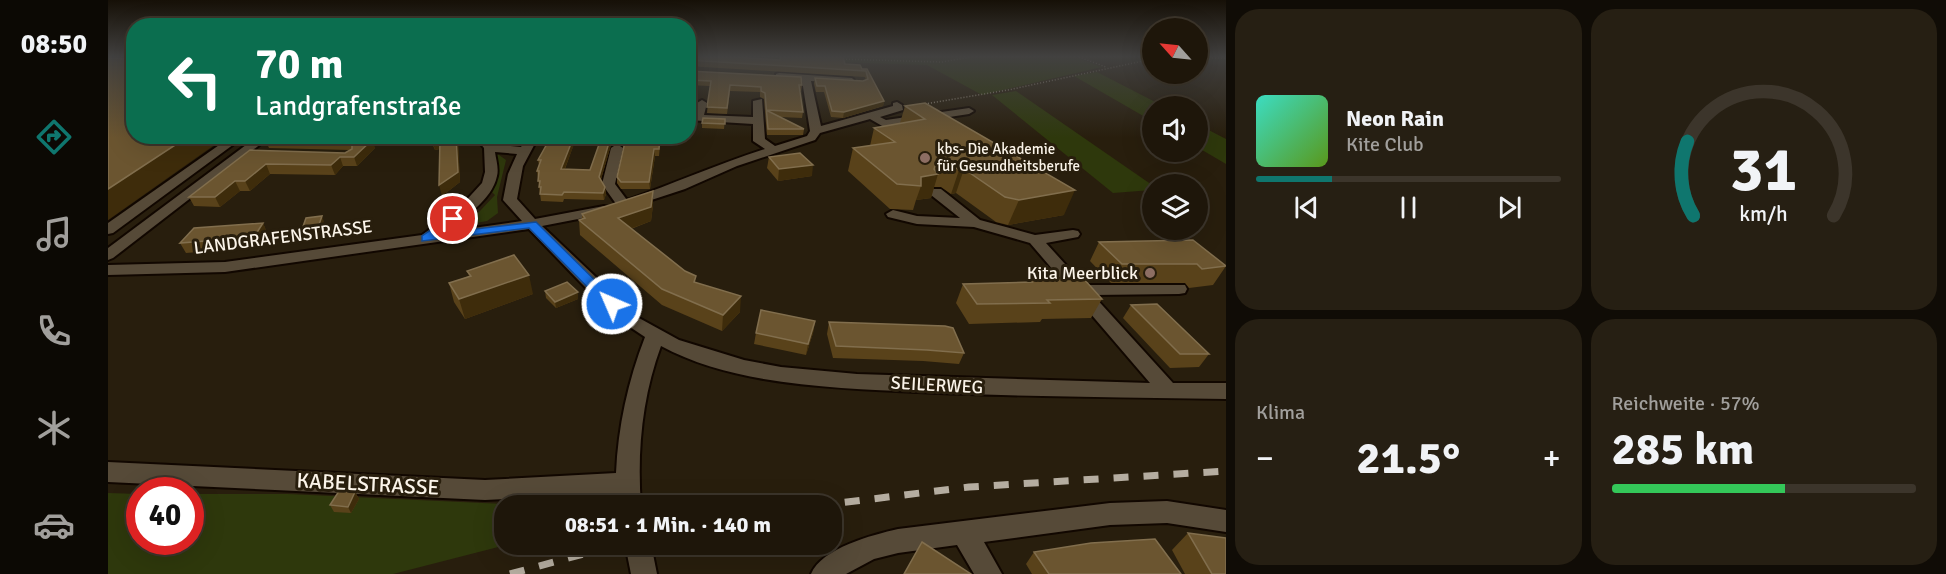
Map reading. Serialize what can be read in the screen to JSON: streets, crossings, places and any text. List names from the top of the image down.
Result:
{
  "streets": {
    "street": ["LANDGRAFENSTRASSE", "SEILERWEG", "KABELSTRASSE"]
  },
  "crossings": [
    ["LANDGRAFENSTRASSE", "SEILERWEG"]
  ],
  "places": ["kbs- Die Akademie für Gesundheitsberufe", "Kita Meerblick"],
  "north": "top left",
  "page": {
    "tabs": "08:50",
    "turn": ["70 m", "Landgrafenstraße"],
    "song": ["Neon Rain", "Kite Club"],
    "tile": [
      "Klima",
      ["Reichweite · 57%", "285 km"]
    ],
    "heat": ["−", "21.5°", "+"],
    "limit": "40",
    "trip": "08:51 · 1 Min. · 140 m",
    "gauge": ["31", "km/h"]
  }
}
